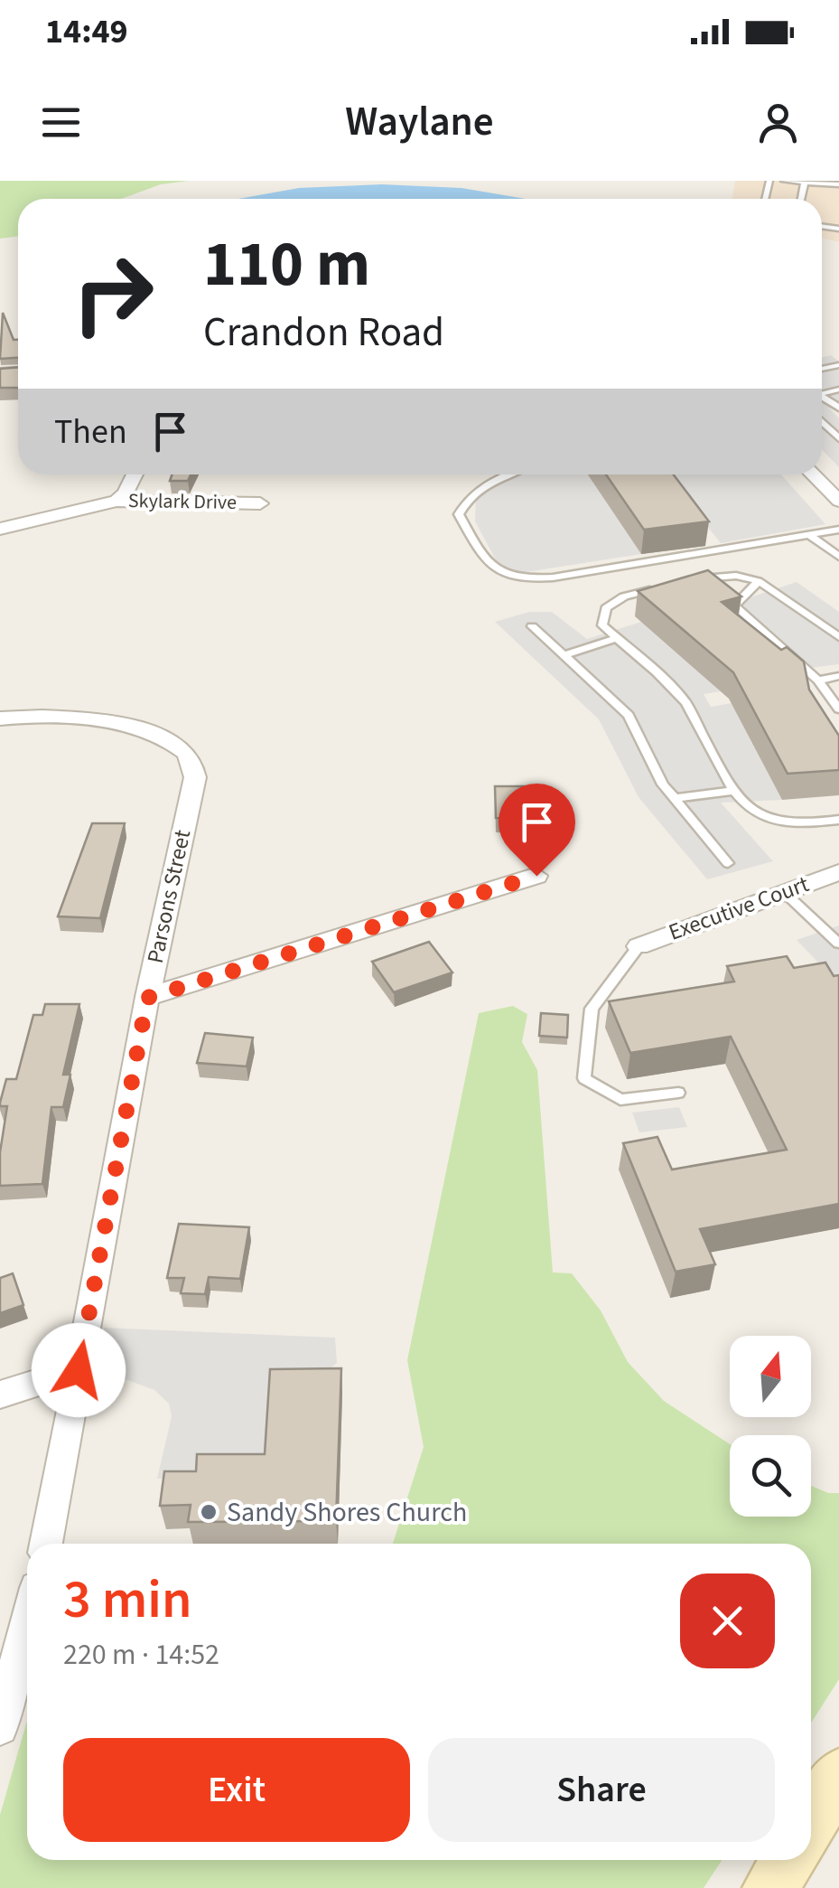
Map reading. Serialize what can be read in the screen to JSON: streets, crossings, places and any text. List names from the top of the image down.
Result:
{
  "streets": {
    "street": ["Skylark Drive", "Parsons Street", "Executive Court"]
  },
  "places": ["Sandy Shores Church"],
  "north": "top",
  "page": {
    "status": "14:49",
    "header": "Waylane",
    "turn": ["110 m", "Crandon Road"],
    "then": "Then",
    "heading": ["3 min", "220 m · 14:52"],
    "buttons": ["Exit", "Share"]
  }
}
